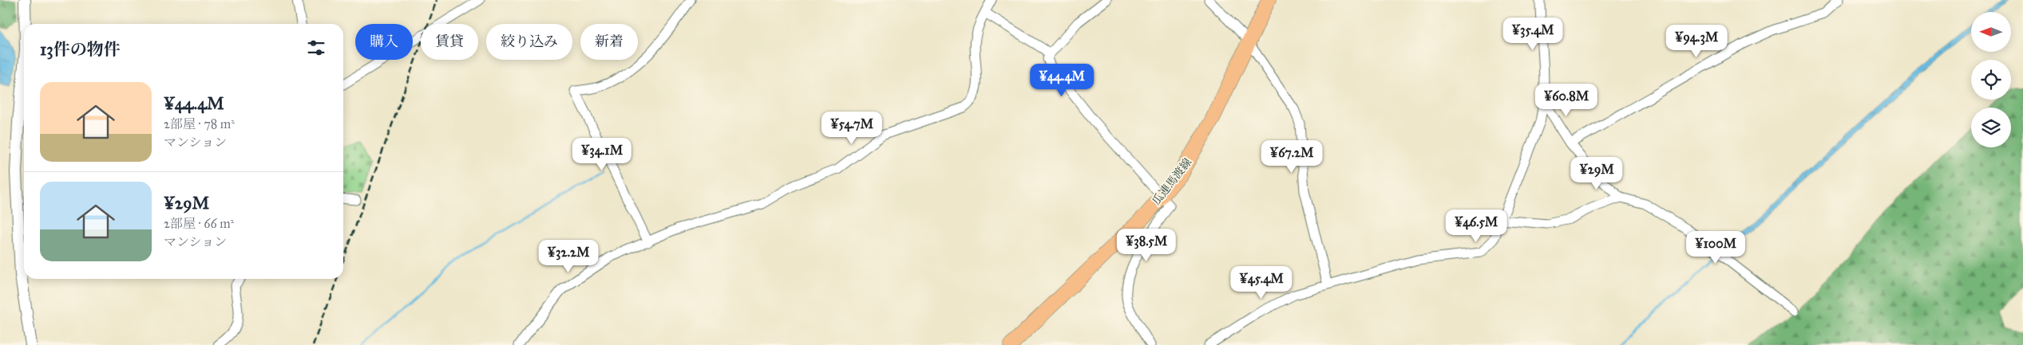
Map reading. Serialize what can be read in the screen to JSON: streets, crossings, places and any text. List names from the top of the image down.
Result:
{
  "streets": {
    "main road": ["瓜連馬渡線"]
  },
  "north": "left",
  "page": {
    "price": [
      "¥35.4M",
      "¥94.3M",
      "¥44.4M",
      "¥60.8M",
      "¥54.7M",
      "¥34.1M",
      "¥67.2M",
      "¥29M",
      "¥46.5M",
      "¥38.5M",
      "¥100M",
      "¥32.2M",
      "¥45.4M"
    ],
    "chip": [
      "購入",
      "賃貸",
      "絞り込み",
      "新着"
    ],
    "heading": "13件の物件",
    "list": [
      {
        "name": "¥44.4M",
        "note": "2部屋 · 78 m² · マンション"
      },
      {
        "name": "¥29M",
        "note": "2部屋 · 66 m² · マンション"
      }
    ]
  }
}
